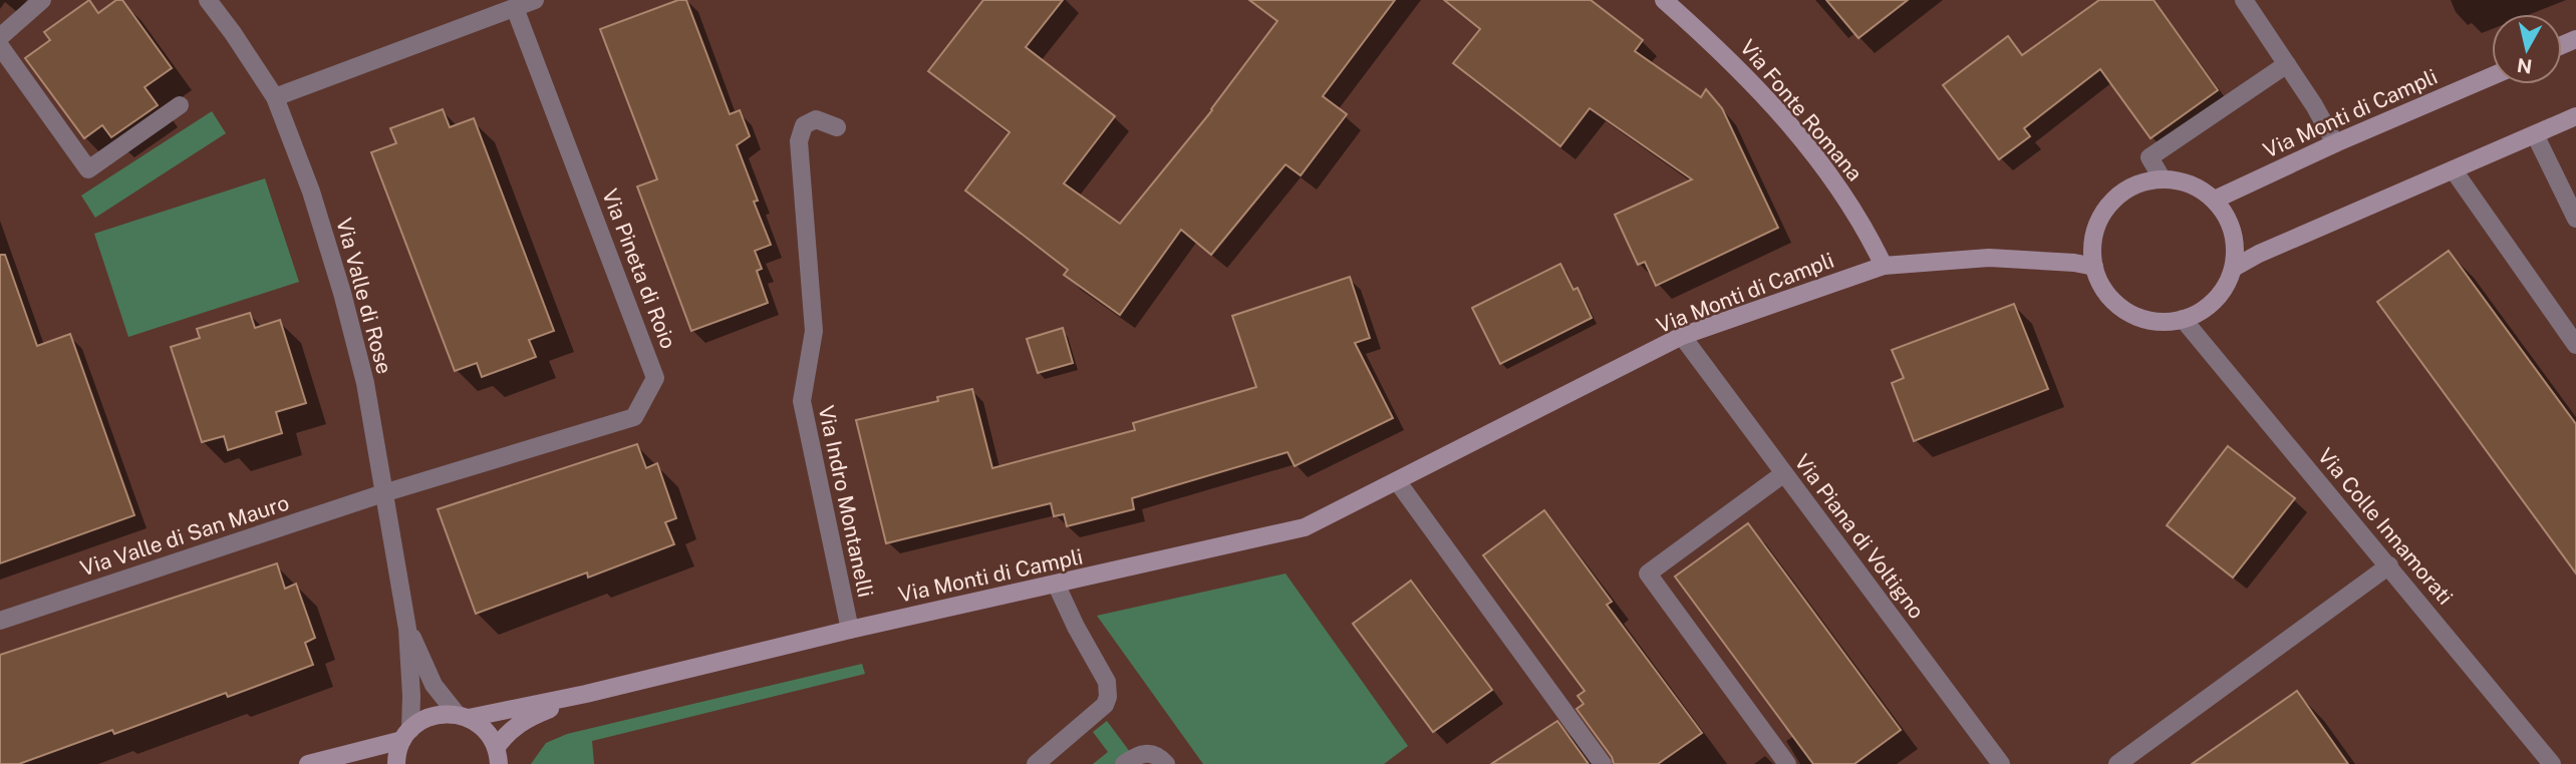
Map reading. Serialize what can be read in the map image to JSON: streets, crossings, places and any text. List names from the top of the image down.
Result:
{
  "streets": {
    "street": [
      "Via Fonte Romana",
      "Via Monti di Campli",
      "Via Pineta di Roio",
      "Via Valle di Rose",
      "Via Indro Montanelli",
      "Via Colle Innamorati",
      "Via Valle di San Mauro",
      "Via Piana di Voltigno"
    ]
  },
  "crossings": [
    ["Via Fonte Romana", "Via Monti di Campli"],
    ["Via Monti di Campli", "Via Valle di Rose"],
    ["Via Monti di Campli", "Via Indro Montanelli"],
    ["Via Monti di Campli", "Via Colle Innamorati"],
    ["Via Monti di Campli", "Via Piana di Voltigno"],
    ["Via Pineta di Roio", "Via Valle di Rose"],
    ["Via Pineta di Roio", "Via Valle di San Mauro"],
    ["Via Valle di Rose", "Via Valle di San Mauro"]
  ],
  "north": "bottom"
}
